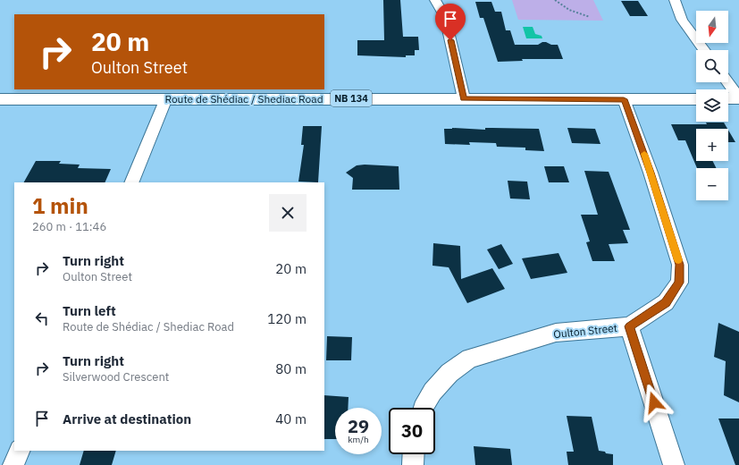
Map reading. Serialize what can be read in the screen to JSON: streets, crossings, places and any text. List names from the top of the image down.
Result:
{
  "streets": {
    "main road": ["Route de Shédiac / Shediac Road", "NB 134"],
    "street": ["Oulton Street"]
  },
  "crossings": [
    ["Route de Shédiac / Shediac Road", "Oulton Street"]
  ],
  "north": "bottom",
  "page": {
    "map_buttons": ["+", "−"],
    "turn": ["20 m", "Oulton Street"],
    "heading": ["1 min", "260 m · 11:46"],
    "list": [
      {
        "name": "Turn right",
        "note": "Oulton Street",
        "value": "20 m"
      },
      {
        "name": "Turn left",
        "note": "Route de Shédiac / Shediac Road",
        "value": "120 m"
      },
      {
        "name": "Turn right",
        "note": "Silverwood Crescent",
        "value": "80 m"
      },
      {
        "name": "Arrive at destination",
        "value": "40 m"
      }
    ],
    "speed": "29 km/h",
    "limit": "30"
  }
}
